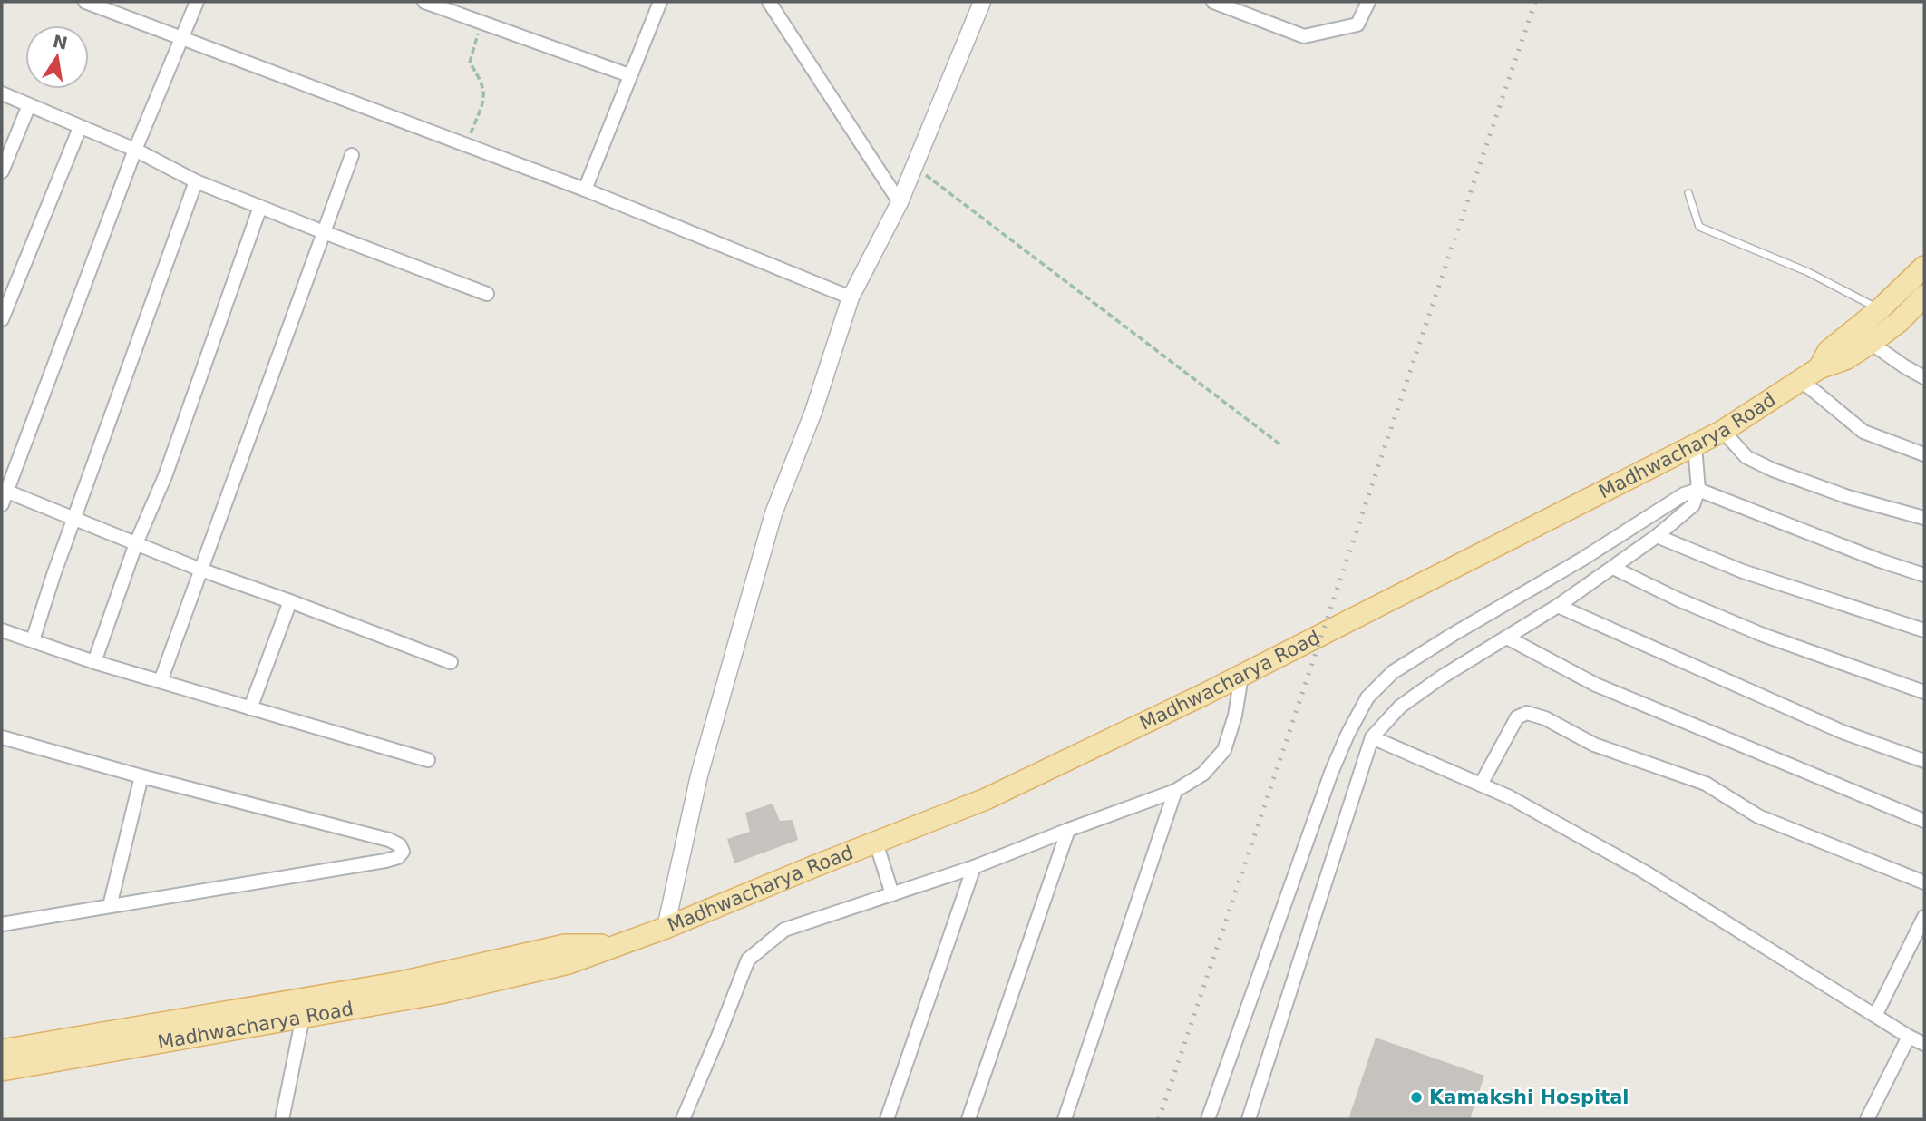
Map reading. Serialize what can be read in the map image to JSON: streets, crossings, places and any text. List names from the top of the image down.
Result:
{
  "streets": {
    "main road": ["Madhwacharya Road"]
  },
  "places": ["Kamakshi Hospital"],
  "north": "top"
}
